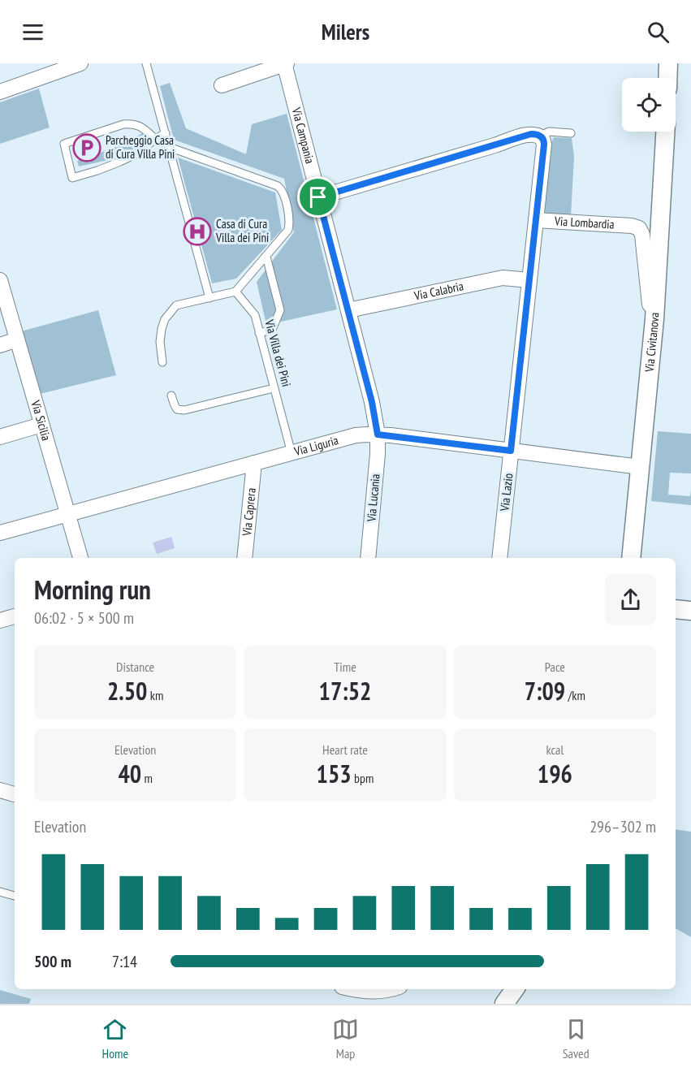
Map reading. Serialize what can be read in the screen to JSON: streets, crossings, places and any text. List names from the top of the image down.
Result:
{
  "streets": {
    "street": [
      "Via Campania",
      "Via Lombardia",
      "Via Calabria",
      "Via Civitanova",
      "Via Sicilia",
      "Via Liguria",
      "Via Lazio",
      "Via Lucania",
      "Via Caprera"
    ],
    "lane": ["Via Villa dei Pini"]
  },
  "crossings": [
    ["Via Campania", "Via Calabria"],
    ["Via Campania", "Via Liguria"],
    ["Via Campania", "Via Lucania"],
    ["Via Lombardia", "Via Civitanova"],
    ["Via Lombardia", "Via Lazio"],
    ["Via Calabria", "Via Lazio"],
    ["Via Civitanova", "Via Liguria"],
    ["Via Villa dei Pini", "Via Liguria"],
    ["Via Sicilia", "Via Liguria"],
    ["Via Liguria", "Via Lazio"],
    ["Via Liguria", "Via Lucania"],
    ["Via Liguria", "Via Caprera"]
  ],
  "places": {
    "parking": ["Parcheggio Casa di Cura Villa Pini"],
    "hospital": ["Casa di Cura Villa dei Pini"]
  },
  "page": {
    "header": "Milers",
    "heading": ["Morning run", "06:02 · 5 × 500 m"],
    "stats": [
      ["Distance", "2.50 km"],
      ["Time", "17:52"],
      ["Pace", "7:09 /km"],
      ["Elevation", "40 m"],
      ["Heart rate", "153 bpm"],
      ["kcal", "196"]
    ],
    "chart": ["Elevation", "296–302 m"],
    "list": [
      {
        "name": "500 m",
        "note": "7:14"
      }
    ],
    "tabs": ["Home", "Map", "Saved"]
  }
}
